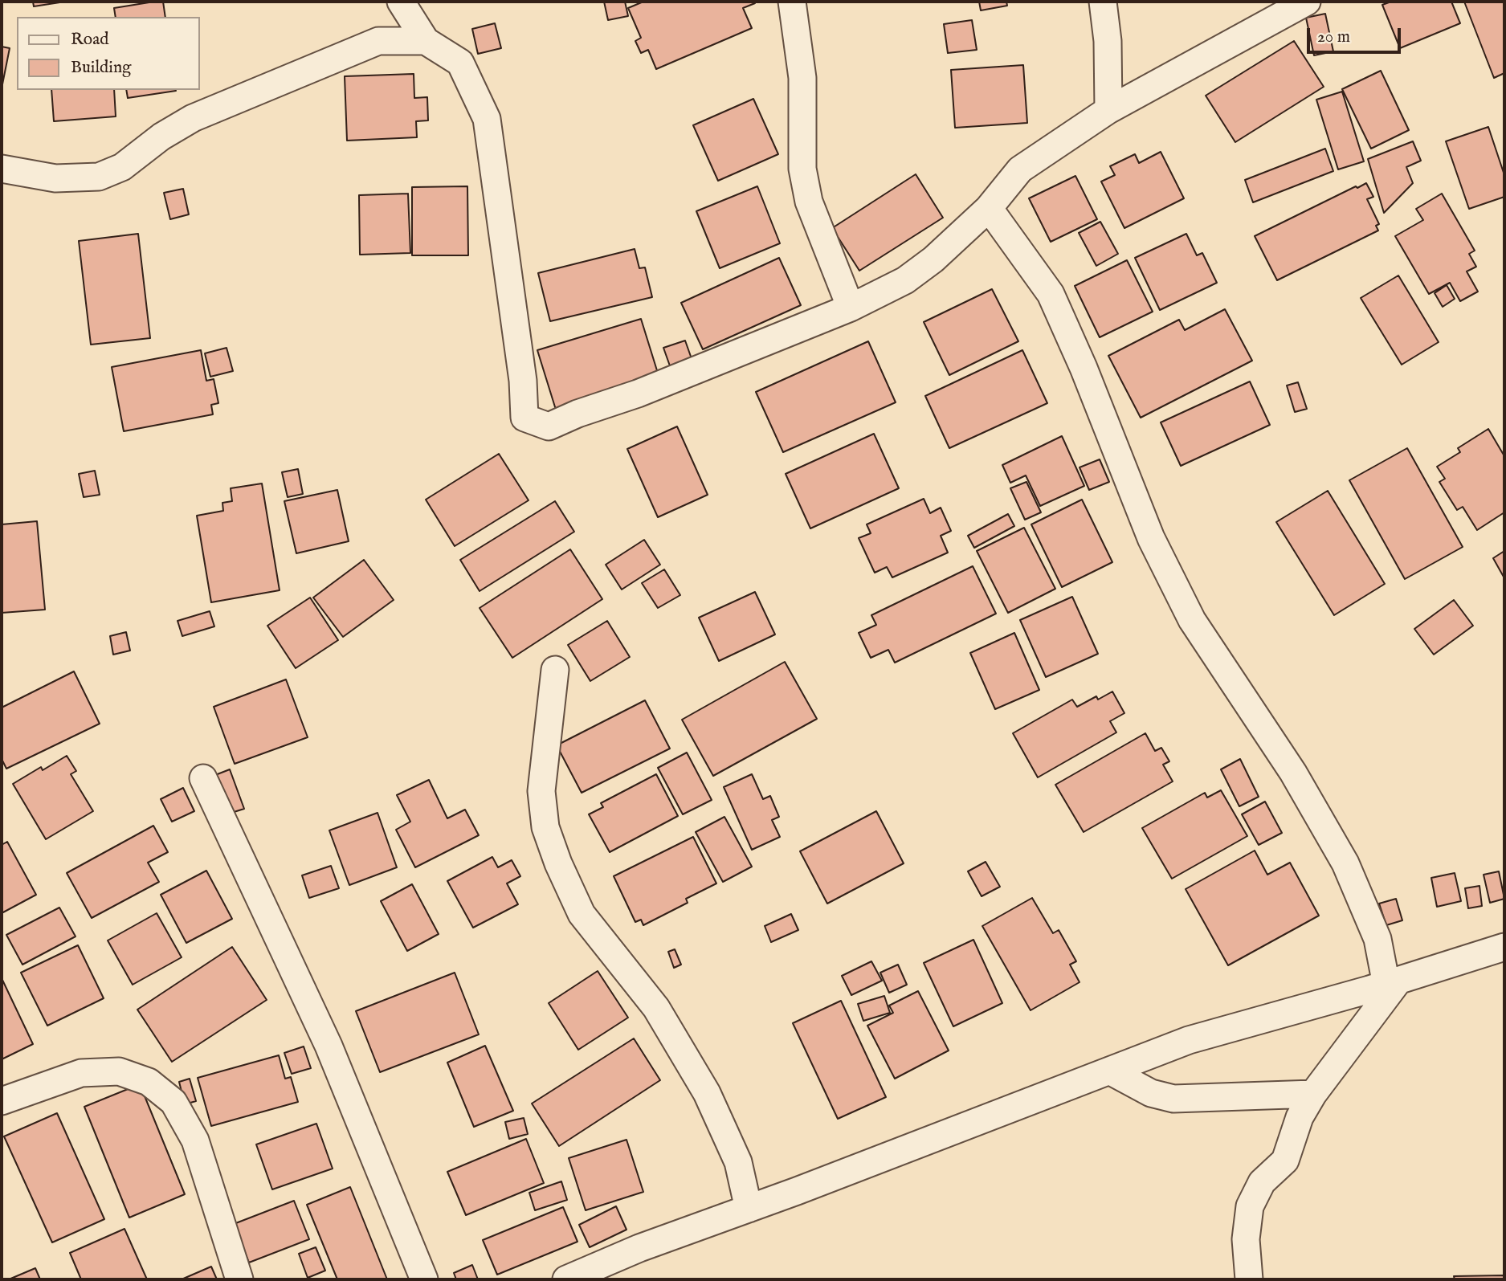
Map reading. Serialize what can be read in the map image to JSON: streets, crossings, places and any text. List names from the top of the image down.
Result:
{
  "legend": ["Road", "Building"],
  "scale_bar": "20 m"
}
